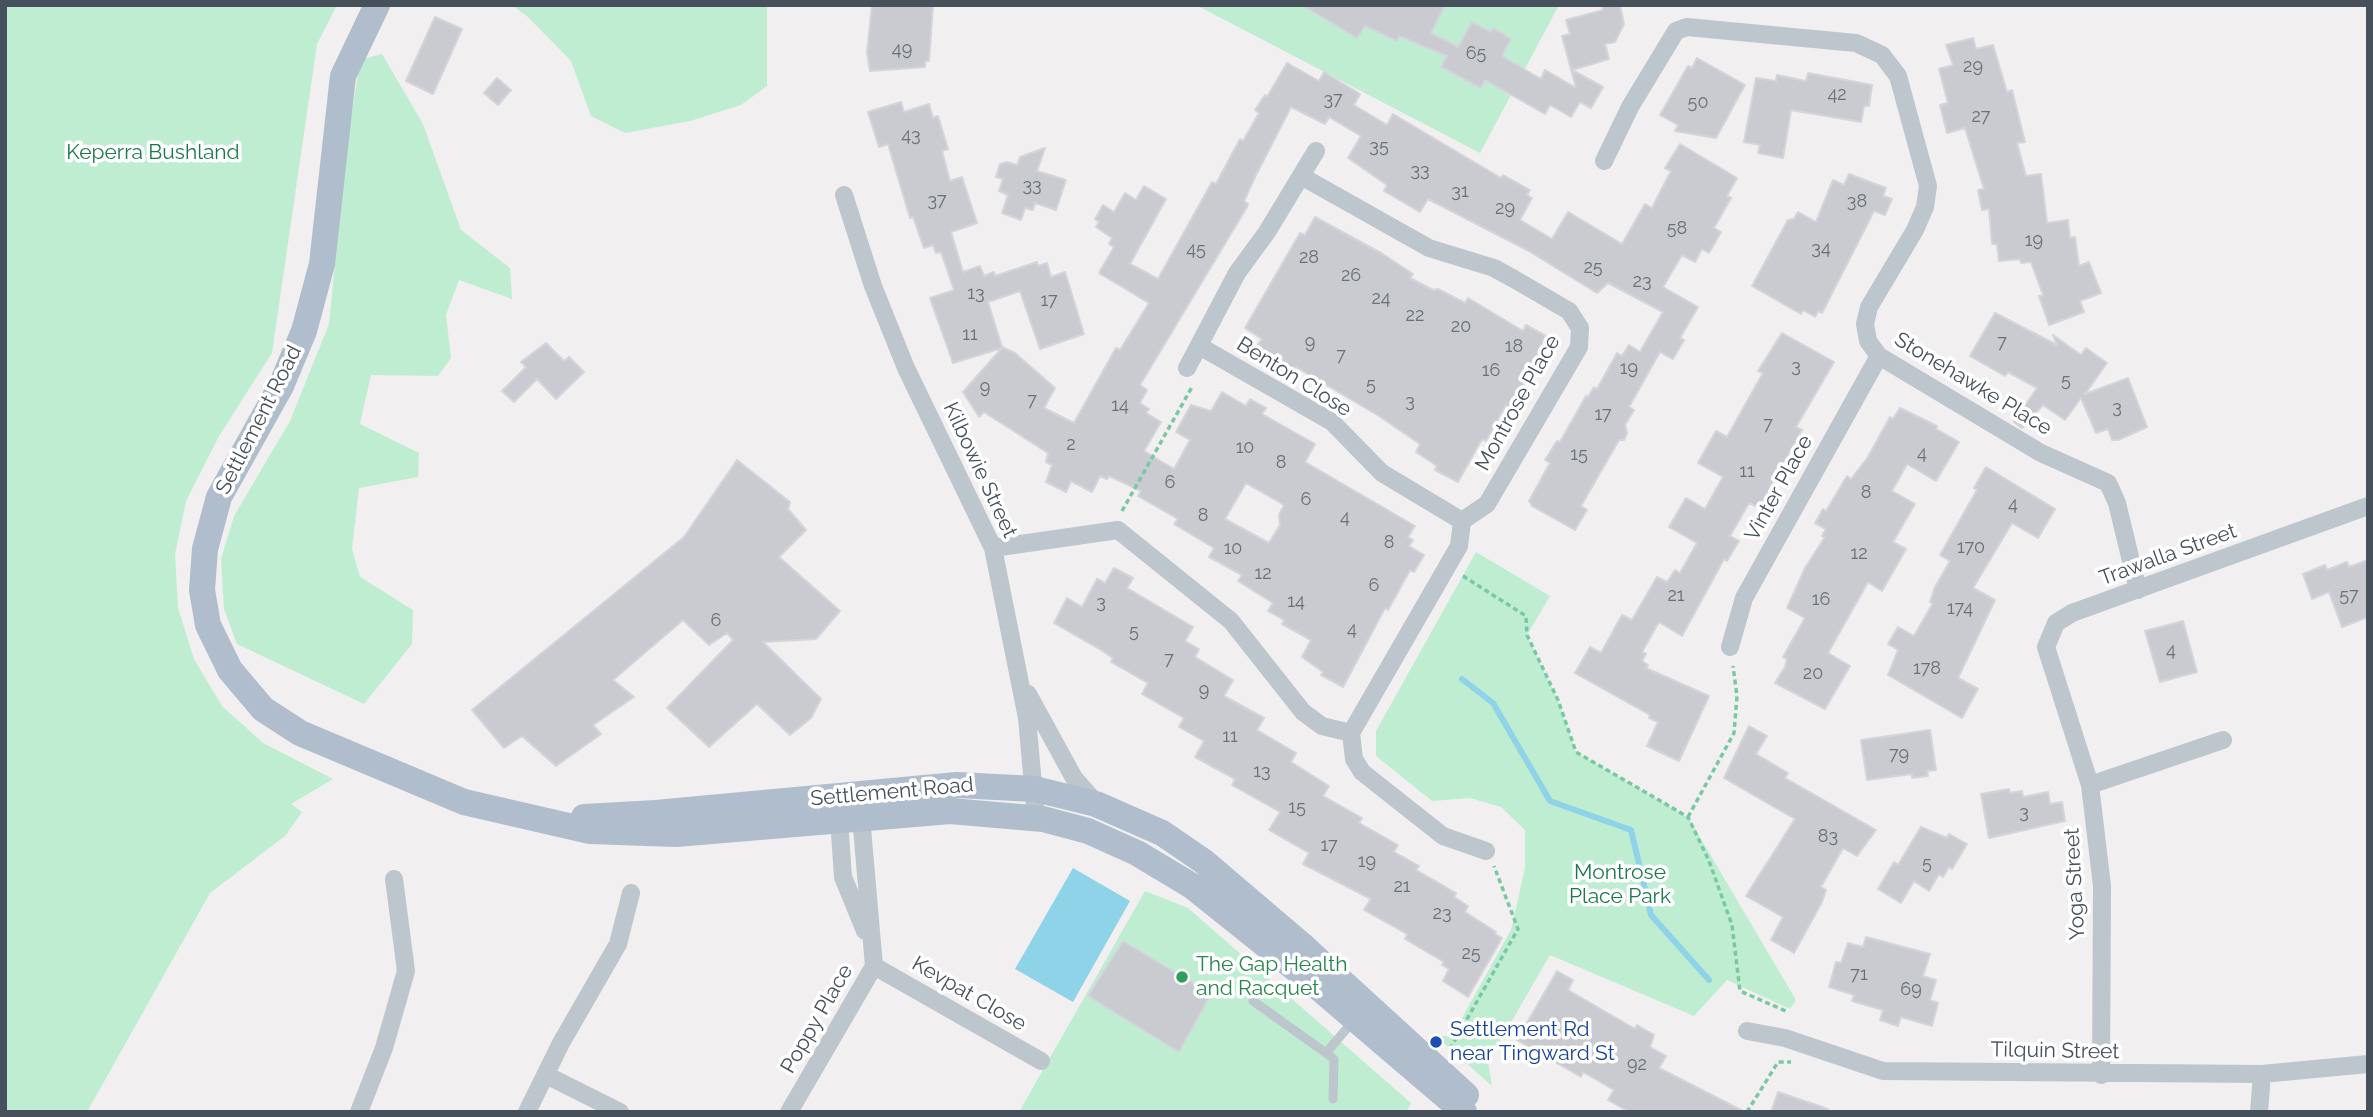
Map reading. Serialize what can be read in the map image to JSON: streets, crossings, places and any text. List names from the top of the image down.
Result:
{
  "streets": {
    "main road": ["Settlement Road"],
    "street": [
      "Benton Close",
      "Stonehawke Place",
      "Montrose Place",
      "Kilbowie Street",
      "Vinter Place",
      "Trawalla Street",
      "Yoga Street",
      "Kevpat Close",
      "Poppy Place",
      "Tilquin Street"
    ]
  },
  "crossings": [
    ["Benton Close", "Montrose Place"],
    ["Stonehawke Place", "Vinter Place"],
    ["Stonehawke Place", "Trawalla Street"],
    ["Settlement Road", "Kilbowie Street"],
    ["Settlement Road", "Poppy Place"],
    ["Trawalla Street", "Yoga Street"],
    ["Yoga Street", "Tilquin Street"],
    ["Kevpat Close", "Poppy Place"]
  ],
  "parks": ["Keperra Bushland", "Montrose Place Park"],
  "places": ["The Gap Health and Racquet", "Settlement Rd near Tingward St"],
  "house_numbers": [
    "49",
    "65",
    "29",
    "42",
    "37",
    "50",
    "27",
    "43",
    "35",
    "33",
    "33",
    "31",
    "37",
    "38",
    "29",
    "58",
    "19",
    "34",
    "45",
    "28",
    "25",
    "26",
    "23",
    "13",
    "24",
    "17",
    "22",
    "20",
    "11",
    "9",
    "7",
    "18",
    "7",
    "3",
    "19",
    "16",
    "5",
    "5",
    "9",
    "7",
    "3",
    "14",
    "3",
    "17",
    "7",
    "2",
    "10",
    "4",
    "15",
    "8",
    "11",
    "6",
    "8",
    "6",
    "4",
    "8",
    "4",
    "8",
    "170",
    "10",
    "12",
    "12",
    "6",
    "21",
    "57",
    "16",
    "14",
    "3",
    "174",
    "6",
    "4",
    "5",
    "4",
    "7",
    "178",
    "20",
    "9",
    "11",
    "79",
    "13",
    "15",
    "3",
    "83",
    "17",
    "19",
    "5",
    "21",
    "23",
    "25",
    "71",
    "69",
    "92"
  ]
}
